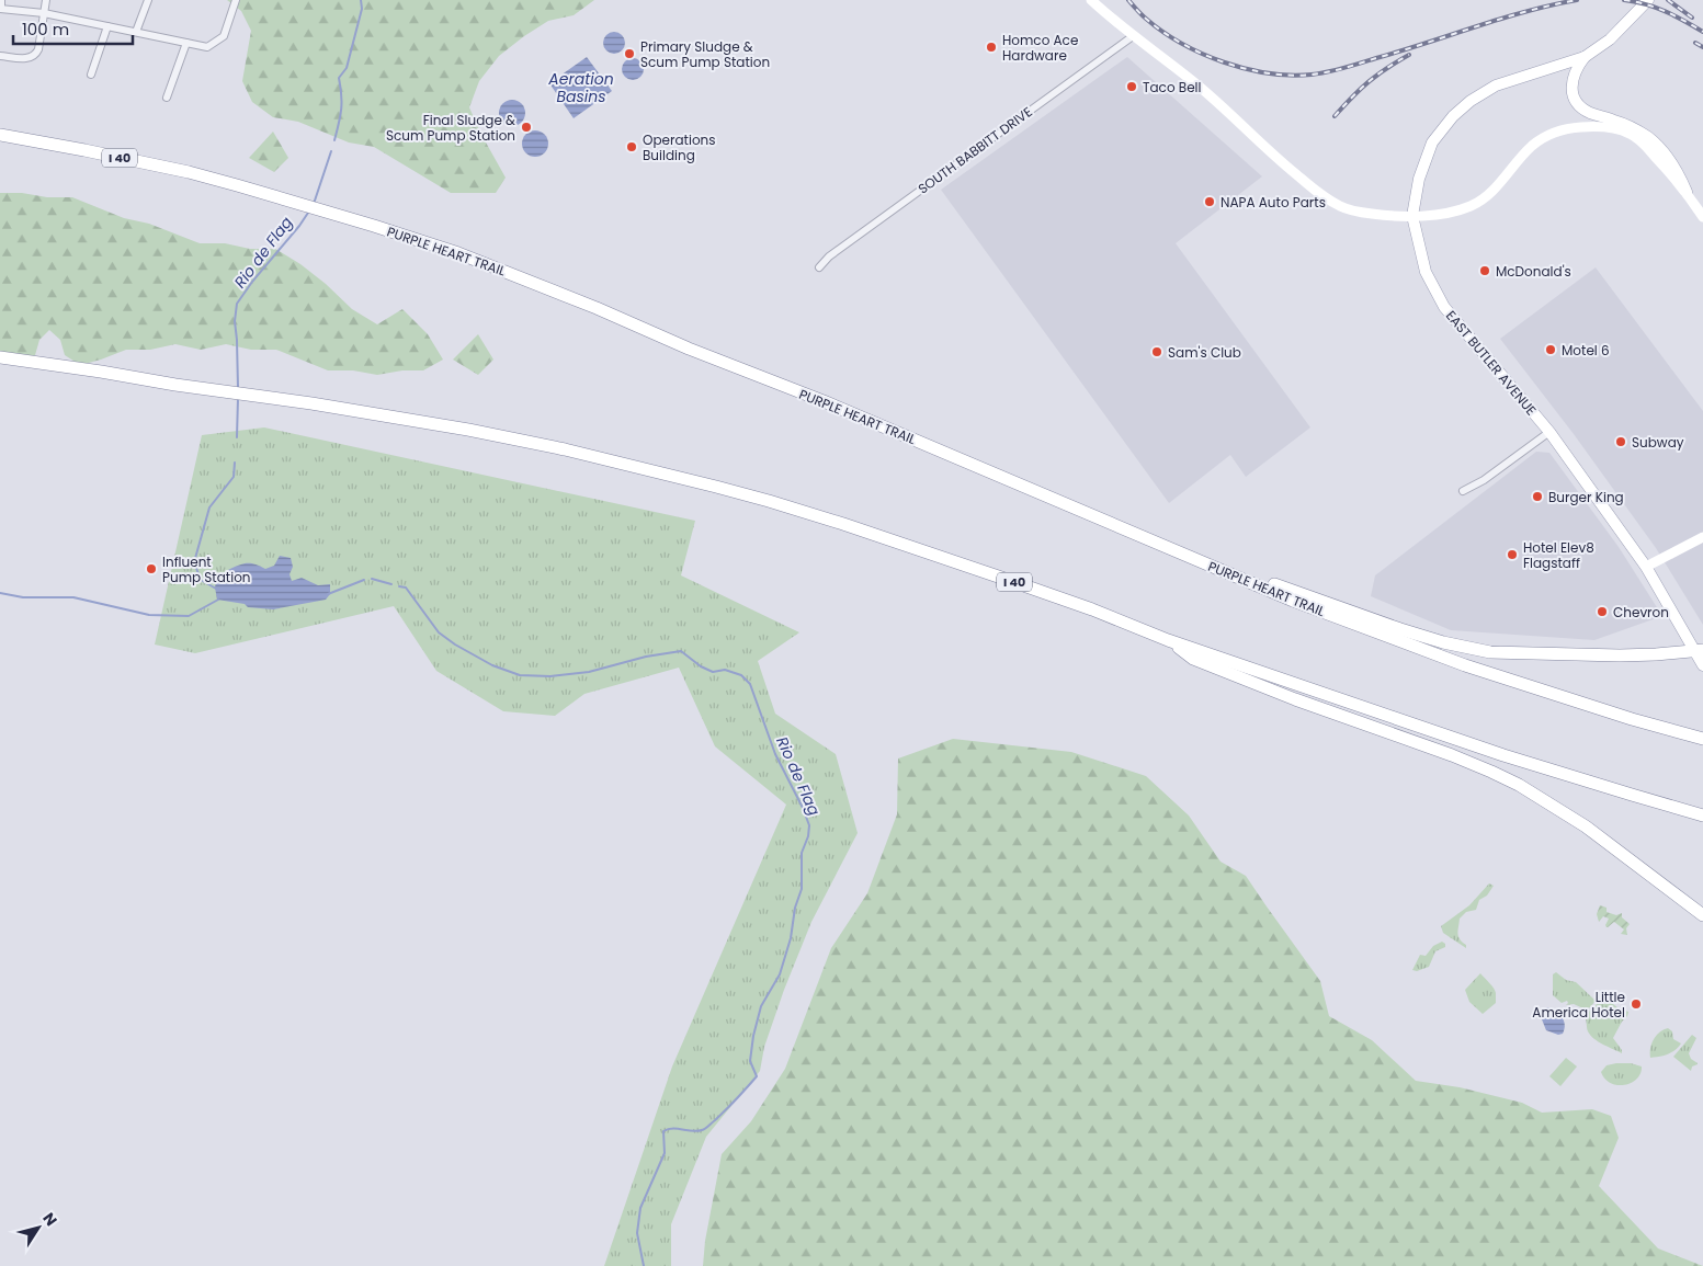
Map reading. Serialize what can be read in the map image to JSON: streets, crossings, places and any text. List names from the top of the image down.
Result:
{
  "streets": {
    "highway": ["I 40", "PURPLE HEART TRAIL"],
    "main road": ["EAST BUTLER AVENUE"],
    "street": ["SOUTH BABBITT DRIVE"]
  },
  "water": ["Aeration Basins", "Rio de Flag"],
  "places": [
    "Homco Ace Hardware",
    "Primary Sludge & Scum Pump Station",
    "Taco Bell",
    "Final Sludge & Scum Pump Station",
    "Operations Building",
    "NAPA Auto Parts",
    "McDonald's",
    "Motel 6",
    "Sam's Club",
    "Subway",
    "Burger King",
    "Hotel Elev8 Flagstaff",
    "Influent Pump Station",
    "Chevron",
    "Little America Hotel"
  ],
  "scale_bar": "100 m",
  "north": "top right"
}
